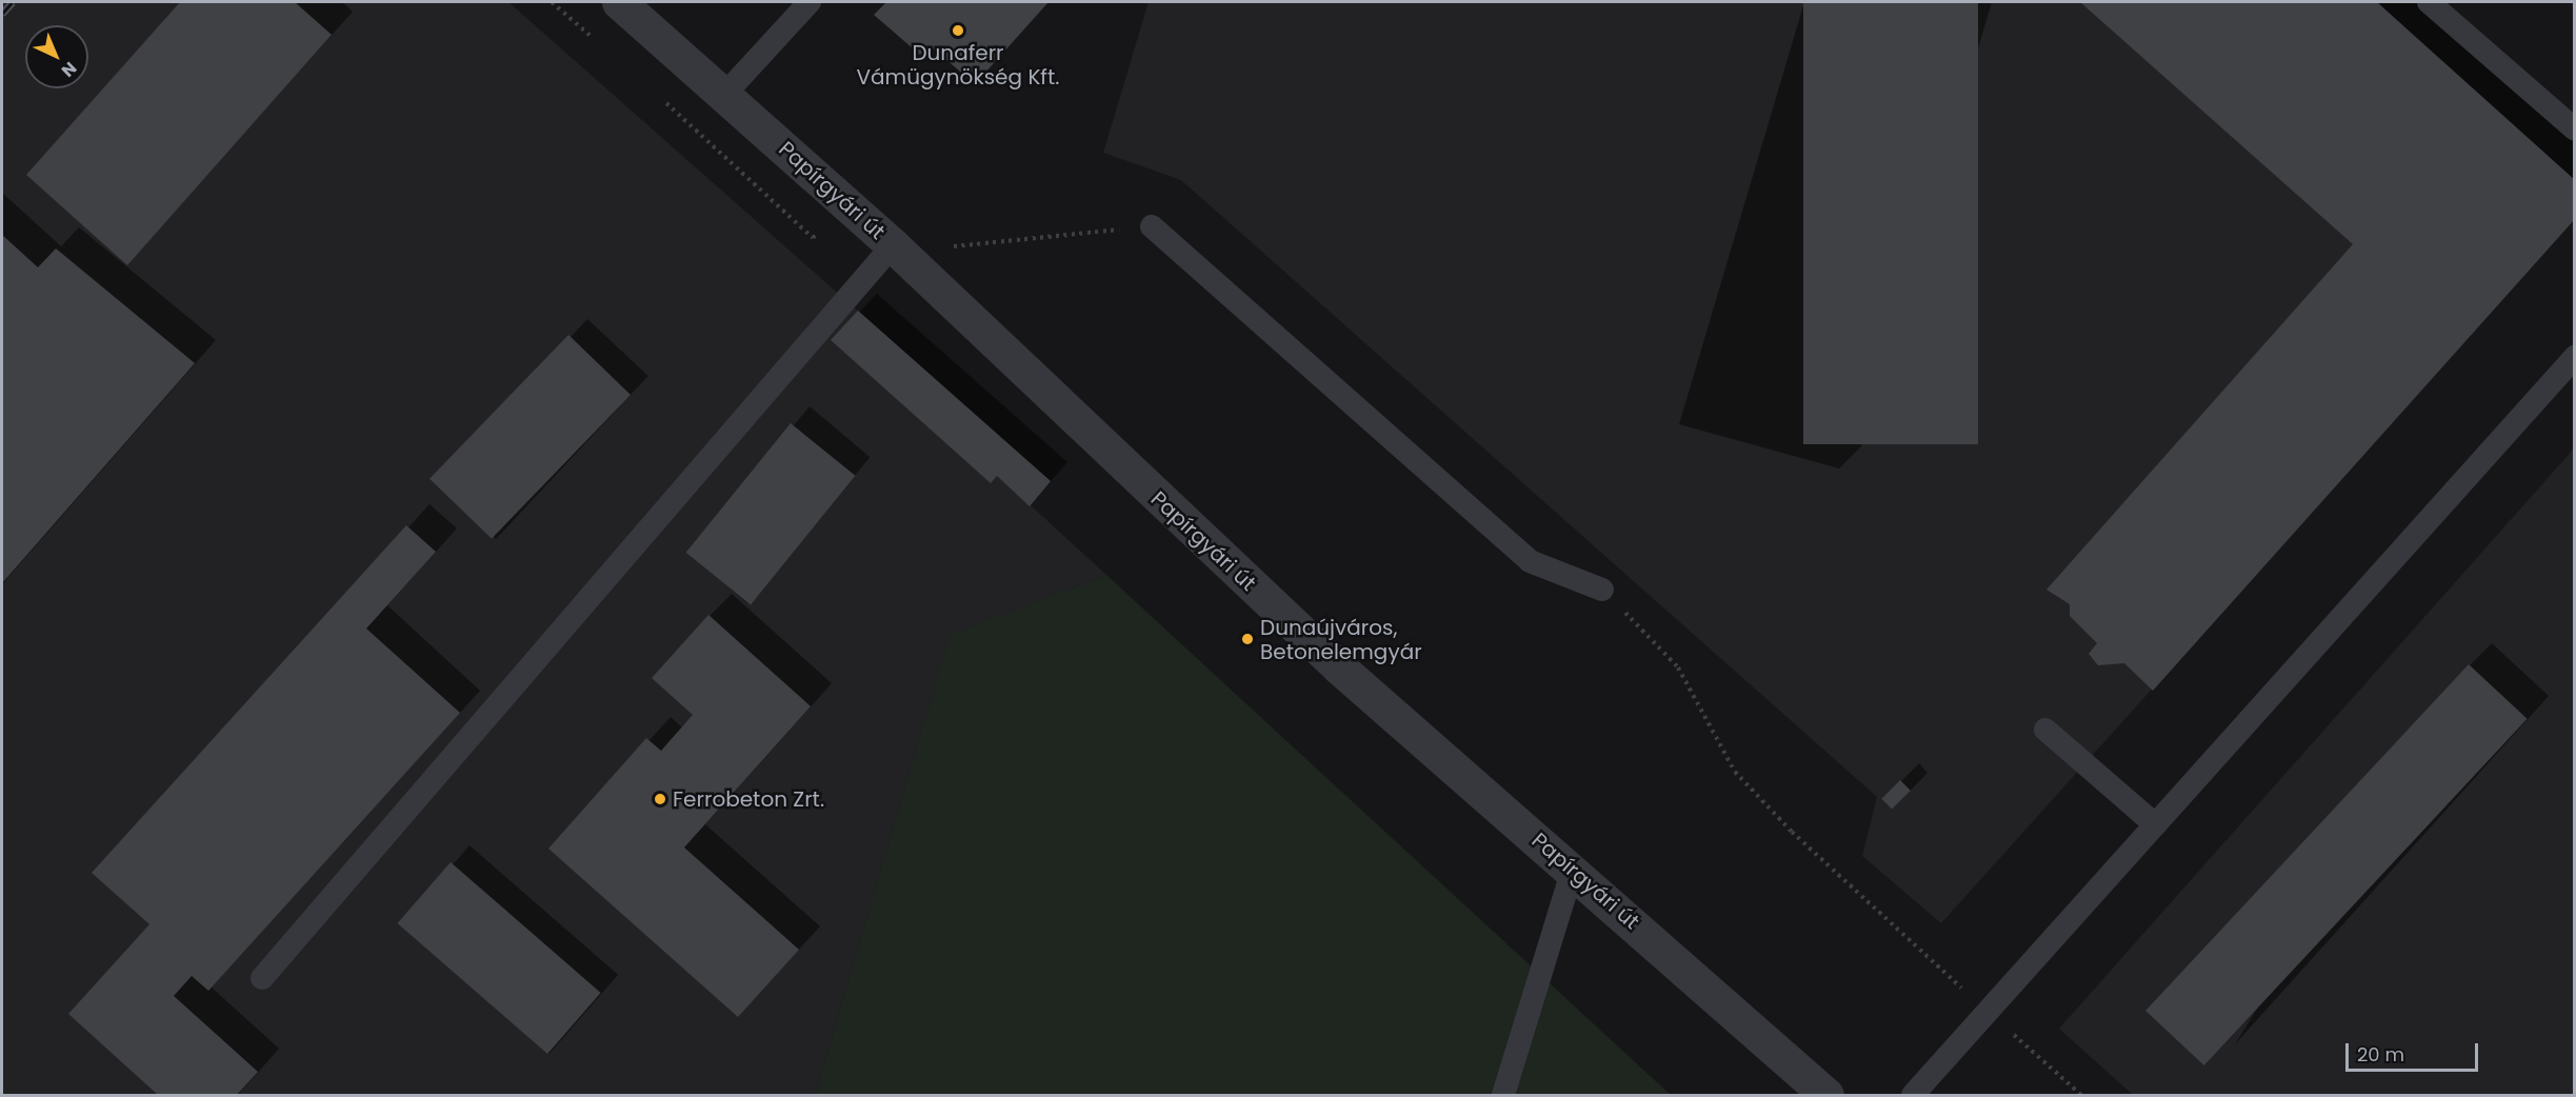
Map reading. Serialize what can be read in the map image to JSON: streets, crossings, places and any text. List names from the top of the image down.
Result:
{
  "streets": {
    "street": ["Papírgyári út"]
  },
  "places": ["Dunaferr Vámügynökség Kft.", "Dunaújváros, Betonelemgyár", "Ferrobeton Zrt."],
  "scale_bar": "20 m",
  "north": "bottom right"
}
